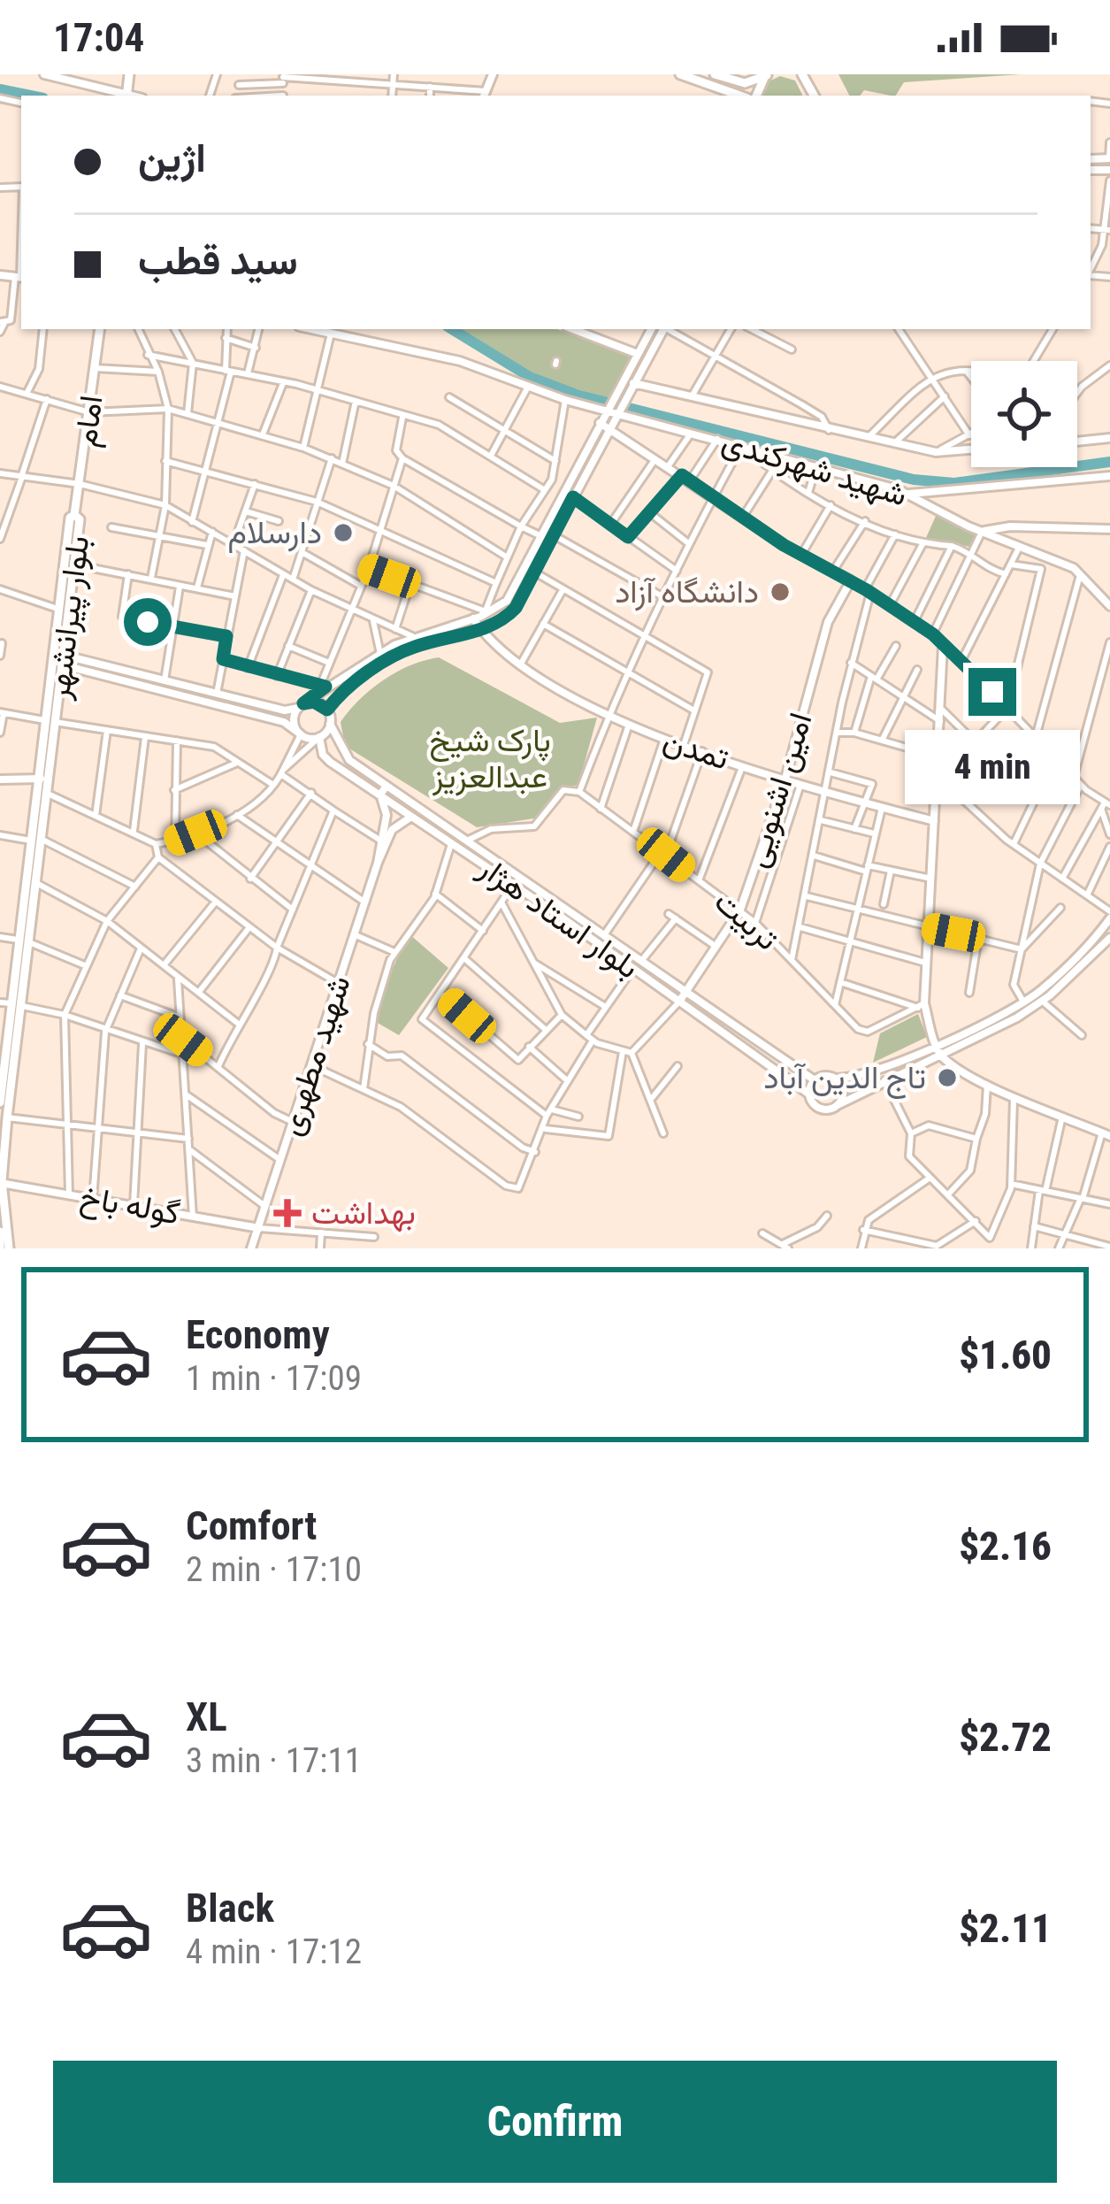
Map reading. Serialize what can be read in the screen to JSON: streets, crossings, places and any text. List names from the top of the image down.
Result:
{
  "streets": {
    "main road": ["امام", "بلوار پیرانشهر"],
    "street": [
      "شهید شهرکندی",
      "تمدن",
      "امین اشنویی",
      "بلوار استاد هژار",
      "تربیت",
      "شهید مطهری",
      "گوله باخ"
    ]
  },
  "crossings": [
    ["امام", "بلوار پیرانشهر"],
    ["بلوار پیرانشهر", "گوله باخ"],
    ["تمدن", "امین اشنویی"],
    ["امین اشنویی", "بلوار استاد هژار"],
    ["امین اشنویی", "تربیت"],
    ["شهید مطهری", "گوله باخ"]
  ],
  "parks": ["پارک شیخ عبدالعزیز"],
  "places": {
    "other": ["دارسلام", "دانشگاه آزاد", "تاج الدین آباد"],
    "health": ["بهداشت"]
  },
  "page": {
    "status": "17:04",
    "banner": ["اژین", "سید قطب"],
    "bubble": "4 min",
    "list": [
      {
        "name": "Economy",
        "note": "1 min · 17:09",
        "value": "$1.60"
      },
      {
        "name": "Comfort",
        "note": "2 min · 17:10",
        "value": "$2.16"
      },
      {
        "name": "XL",
        "note": "3 min · 17:11",
        "value": "$2.72"
      },
      {
        "name": "Black",
        "note": "4 min · 17:12",
        "value": "$2.11"
      }
    ],
    "buttons": "Confirm"
  }
}
